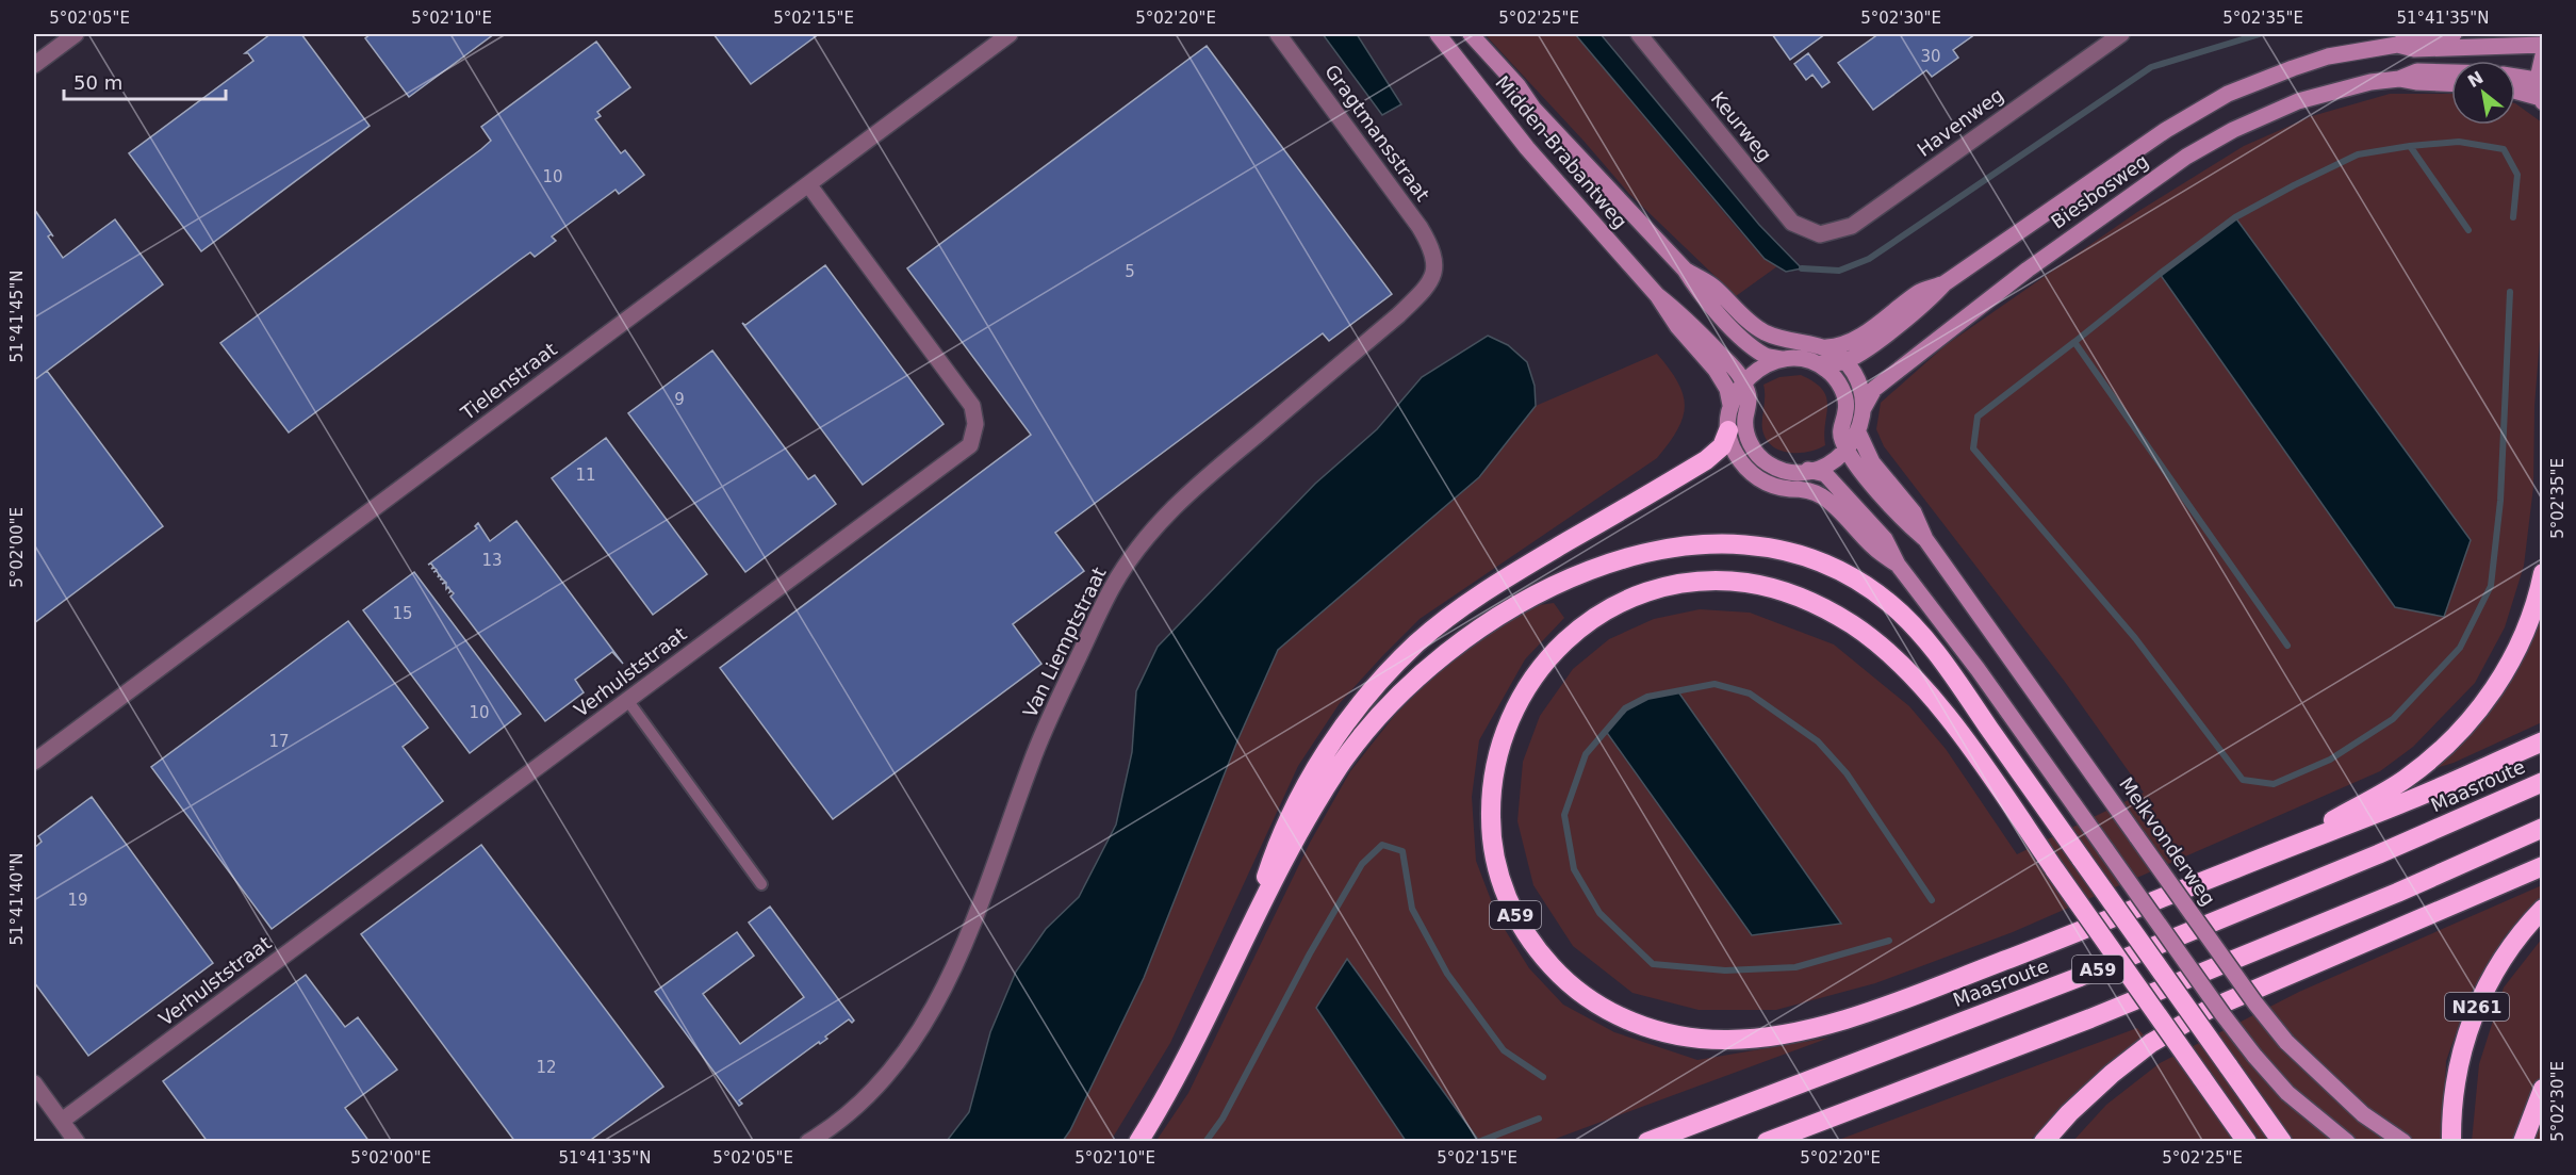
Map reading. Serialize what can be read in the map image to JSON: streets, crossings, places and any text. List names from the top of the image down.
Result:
{
  "streets": {
    "highway": ["Maasroute", "A59", "N261"],
    "main road": ["Midden-Brabantweg", "Biesbosweg", "Melkvonderweg"],
    "street": [
      "Havenweg",
      "Keurweg",
      "Gragtmansstraat",
      "Tielenstraat",
      "Van Liemptstraat",
      "Verhulststraat"
    ]
  },
  "crossings": [
    ["Havenweg", "Keurweg"],
    ["Gragtmansstraat", "Van Liemptstraat"],
    ["Midden-Brabantweg", "Biesbosweg"],
    ["Midden-Brabantweg", "Melkvonderweg"],
    ["Tielenstraat", "Verhulststraat"]
  ],
  "house_numbers": [
    "30",
    "10",
    "5",
    "9",
    "11",
    "13",
    "15",
    "10",
    "17",
    "19",
    "12"
  ],
  "scale_bar": "50 m",
  "north": "top left",
  "coordinates": [
    "5°02'05\"E",
    "5°02'10\"E",
    "5°02'15\"E",
    "5°02'20\"E",
    "5°02'25\"E",
    "5°02'30\"E",
    "5°02'35\"E",
    "51°41'35\"N",
    "51°41'45\"N",
    "5°02'00\"E",
    "51°41'40\"N"
  ]
}
